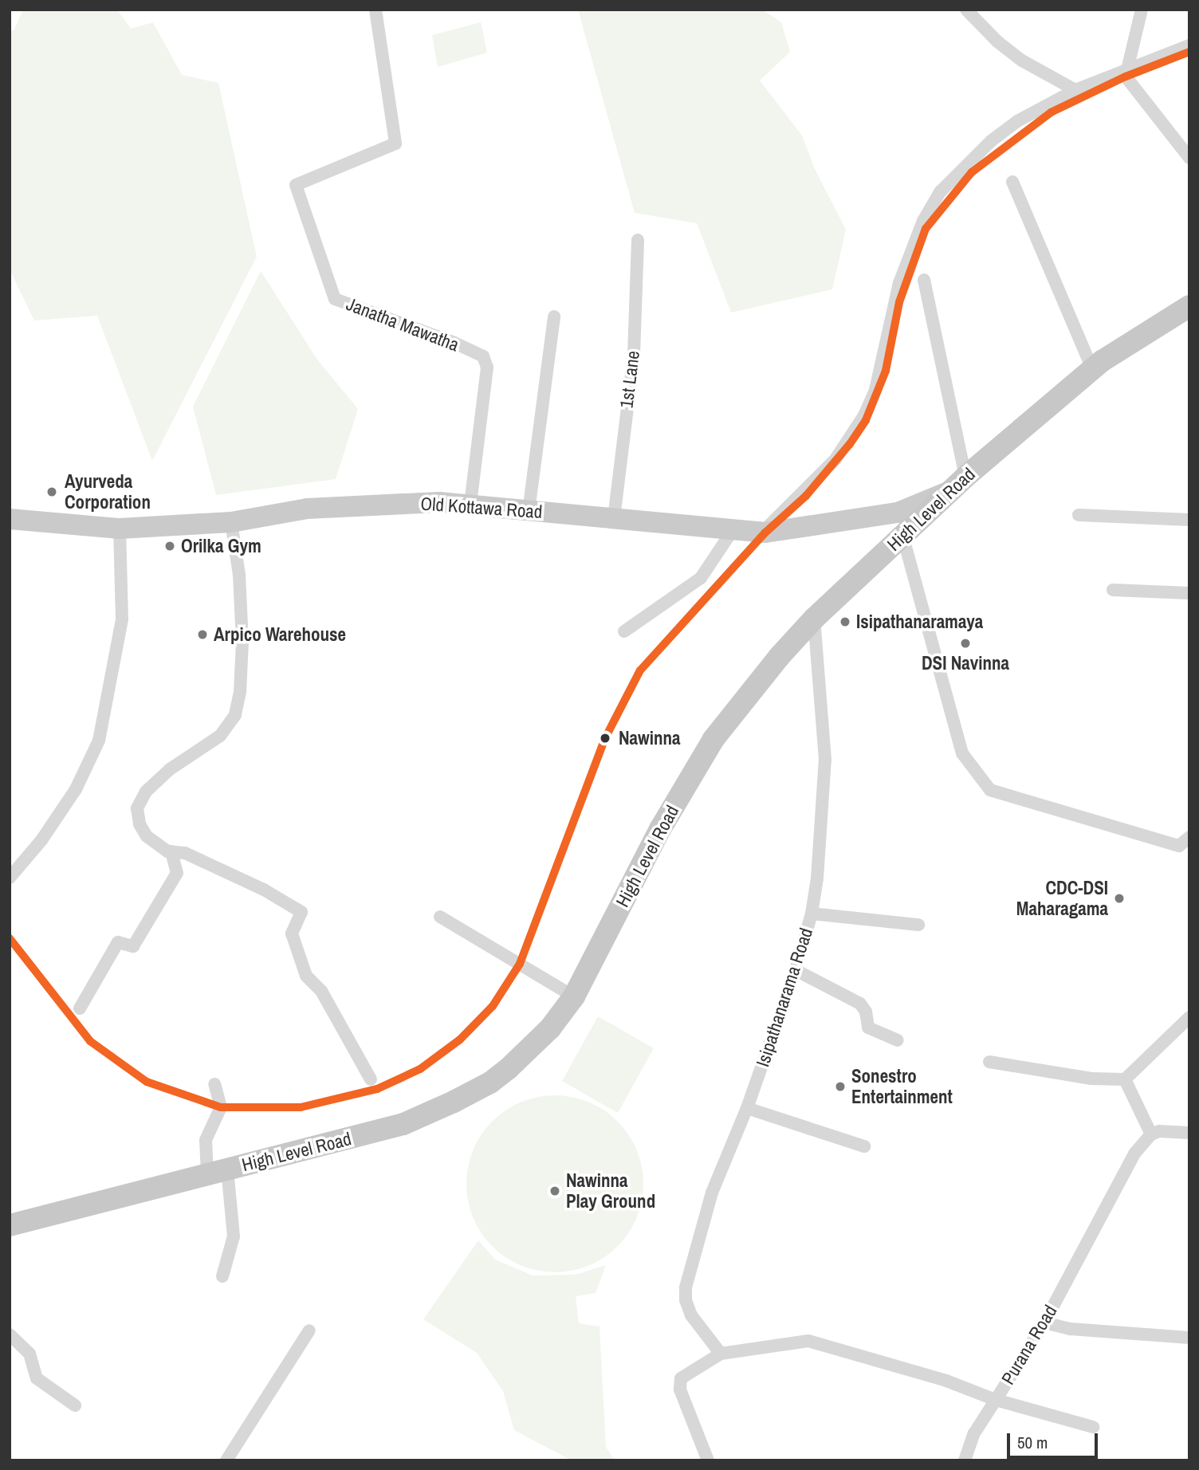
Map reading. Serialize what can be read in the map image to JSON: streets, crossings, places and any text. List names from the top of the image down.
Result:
{
  "streets": {
    "highway": ["High Level Road"],
    "main road": ["Old Kottawa Road"],
    "street": [
      "Janatha Mawatha",
      "1st Lane",
      "Isipathanarama Road",
      "Purana Road"
    ]
  },
  "crossings": [
    ["Janatha Mawatha", "Old Kottawa Road"],
    ["1st Lane", "Old Kottawa Road"],
    ["Old Kottawa Road", "High Level Road"],
    ["High Level Road", "Isipathanarama Road"],
    ["Isipathanarama Road", "Purana Road"]
  ],
  "places": [
    "Ayurveda Corporation",
    "Orilka Gym",
    "Isipathanaramaya",
    "Arpico Warehouse",
    "DSI Navinna",
    "Nawinna",
    "CDC-DSI Maharagama",
    "Sonestro Entertainment",
    "Nawinna Play Ground"
  ],
  "scale_bar": "50 m"
}
